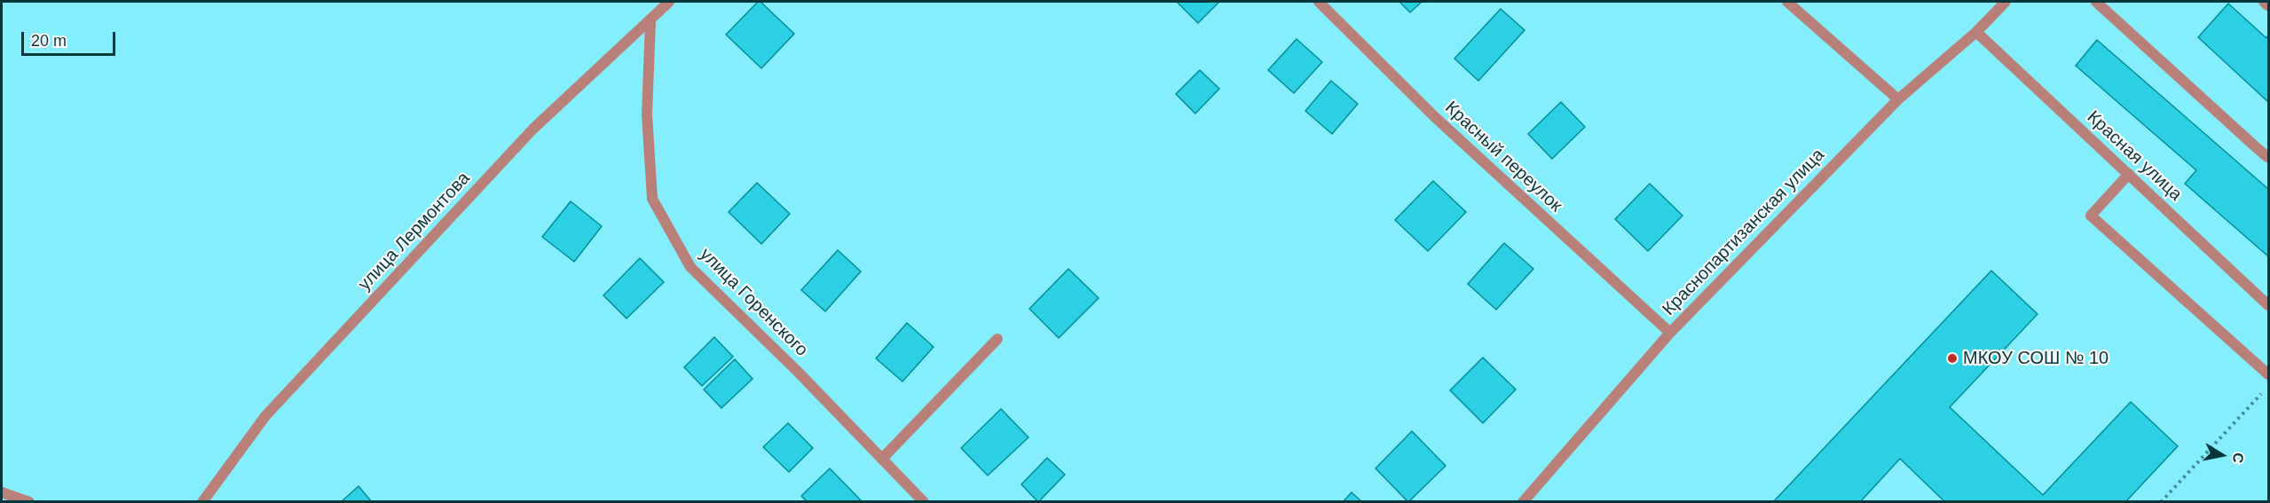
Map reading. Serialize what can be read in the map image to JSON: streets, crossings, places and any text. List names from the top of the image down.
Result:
{
  "streets": {
    "street": [
      "Красная улица",
      "Красный переулок",
      "улица Лермонтова",
      "Краснопартизанская улица",
      "улица Горенского"
    ]
  },
  "crossings": [
    ["Красная улица", "Краснопартизанская улица"],
    ["Красный переулок", "Краснопартизанская улица"],
    ["улица Лермонтова", "улица Горенского"]
  ],
  "places": ["МКОУ СОШ № 10"],
  "scale_bar": "20 m",
  "north": "right"
}
